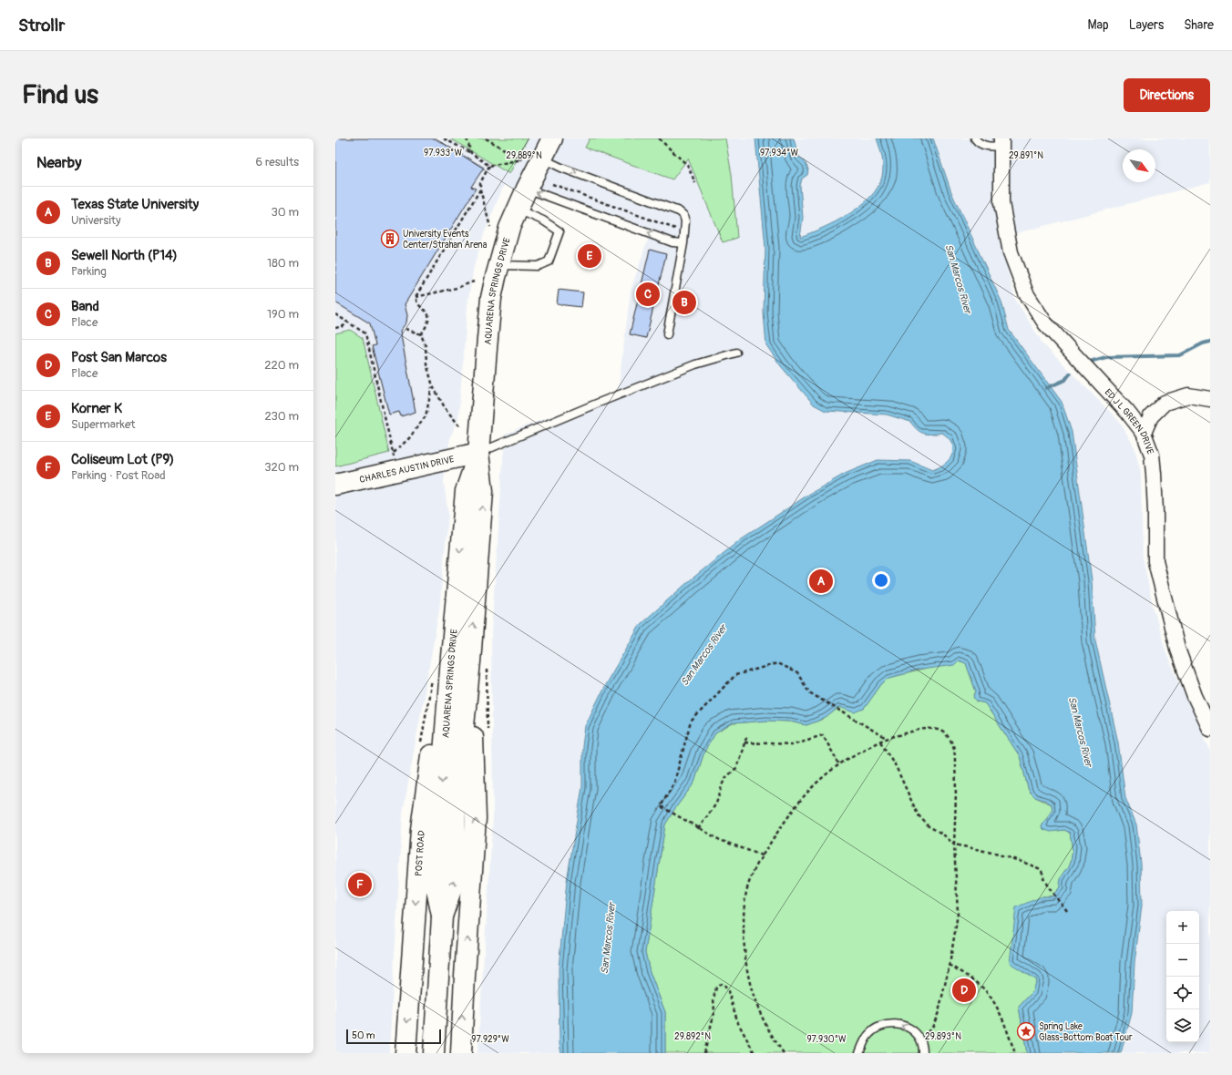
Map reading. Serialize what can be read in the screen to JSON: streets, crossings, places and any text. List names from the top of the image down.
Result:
{
  "streets": {
    "main road": ["AQUARENA SPRINGS DRIVE", "CHARLES AUSTIN DRIVE", "POST ROAD"],
    "street": ["ED J L GREEN DRIVE"]
  },
  "crossings": [
    ["AQUARENA SPRINGS DRIVE", "CHARLES AUSTIN DRIVE"],
    ["AQUARENA SPRINGS DRIVE", "POST ROAD"]
  ],
  "water": ["San Marcos River"],
  "places": {
    "building": ["University Events Center/Strahan Arena"],
    "place": ["Spring Lake Glass-Bottom Boat Tour"]
  },
  "scale_bar": "50 m",
  "north": "bottom right",
  "page": {
    "header": "Strollr",
    "nav": ["Map", "Layers", "Share"],
    "buttons": "Directions",
    "title": "Find us",
    "heading": ["Nearby", "6 results"],
    "list": [
      {
        "mark": "A",
        "name": "Texas State University",
        "note": "University",
        "value": "30 m"
      },
      {
        "mark": "B",
        "name": "Sewell North (P14)",
        "note": "Parking",
        "value": "180 m"
      },
      {
        "mark": "C",
        "name": "Band",
        "note": "Place",
        "value": "190 m"
      },
      {
        "mark": "D",
        "name": "Post San Marcos",
        "note": "Place",
        "value": "220 m"
      },
      {
        "mark": "E",
        "name": "Korner K",
        "note": "Supermarket",
        "value": "230 m"
      },
      {
        "mark": "F",
        "name": "Coliseum Lot (P9)",
        "note": "Parking · Post Road",
        "value": "320 m"
      }
    ],
    "pins": [
      "E",
      "C",
      "B",
      "A",
      "F",
      "D"
    ],
    "map_buttons": ["+", "−"],
    "scale": "50 m"
  },
  "coordinates": [
    "97.933°W",
    "97.934°W",
    "29.889°N",
    "29.891°N",
    "29.892°N",
    "29.893°N",
    "97.929°W",
    "97.930°W"
  ]
}
